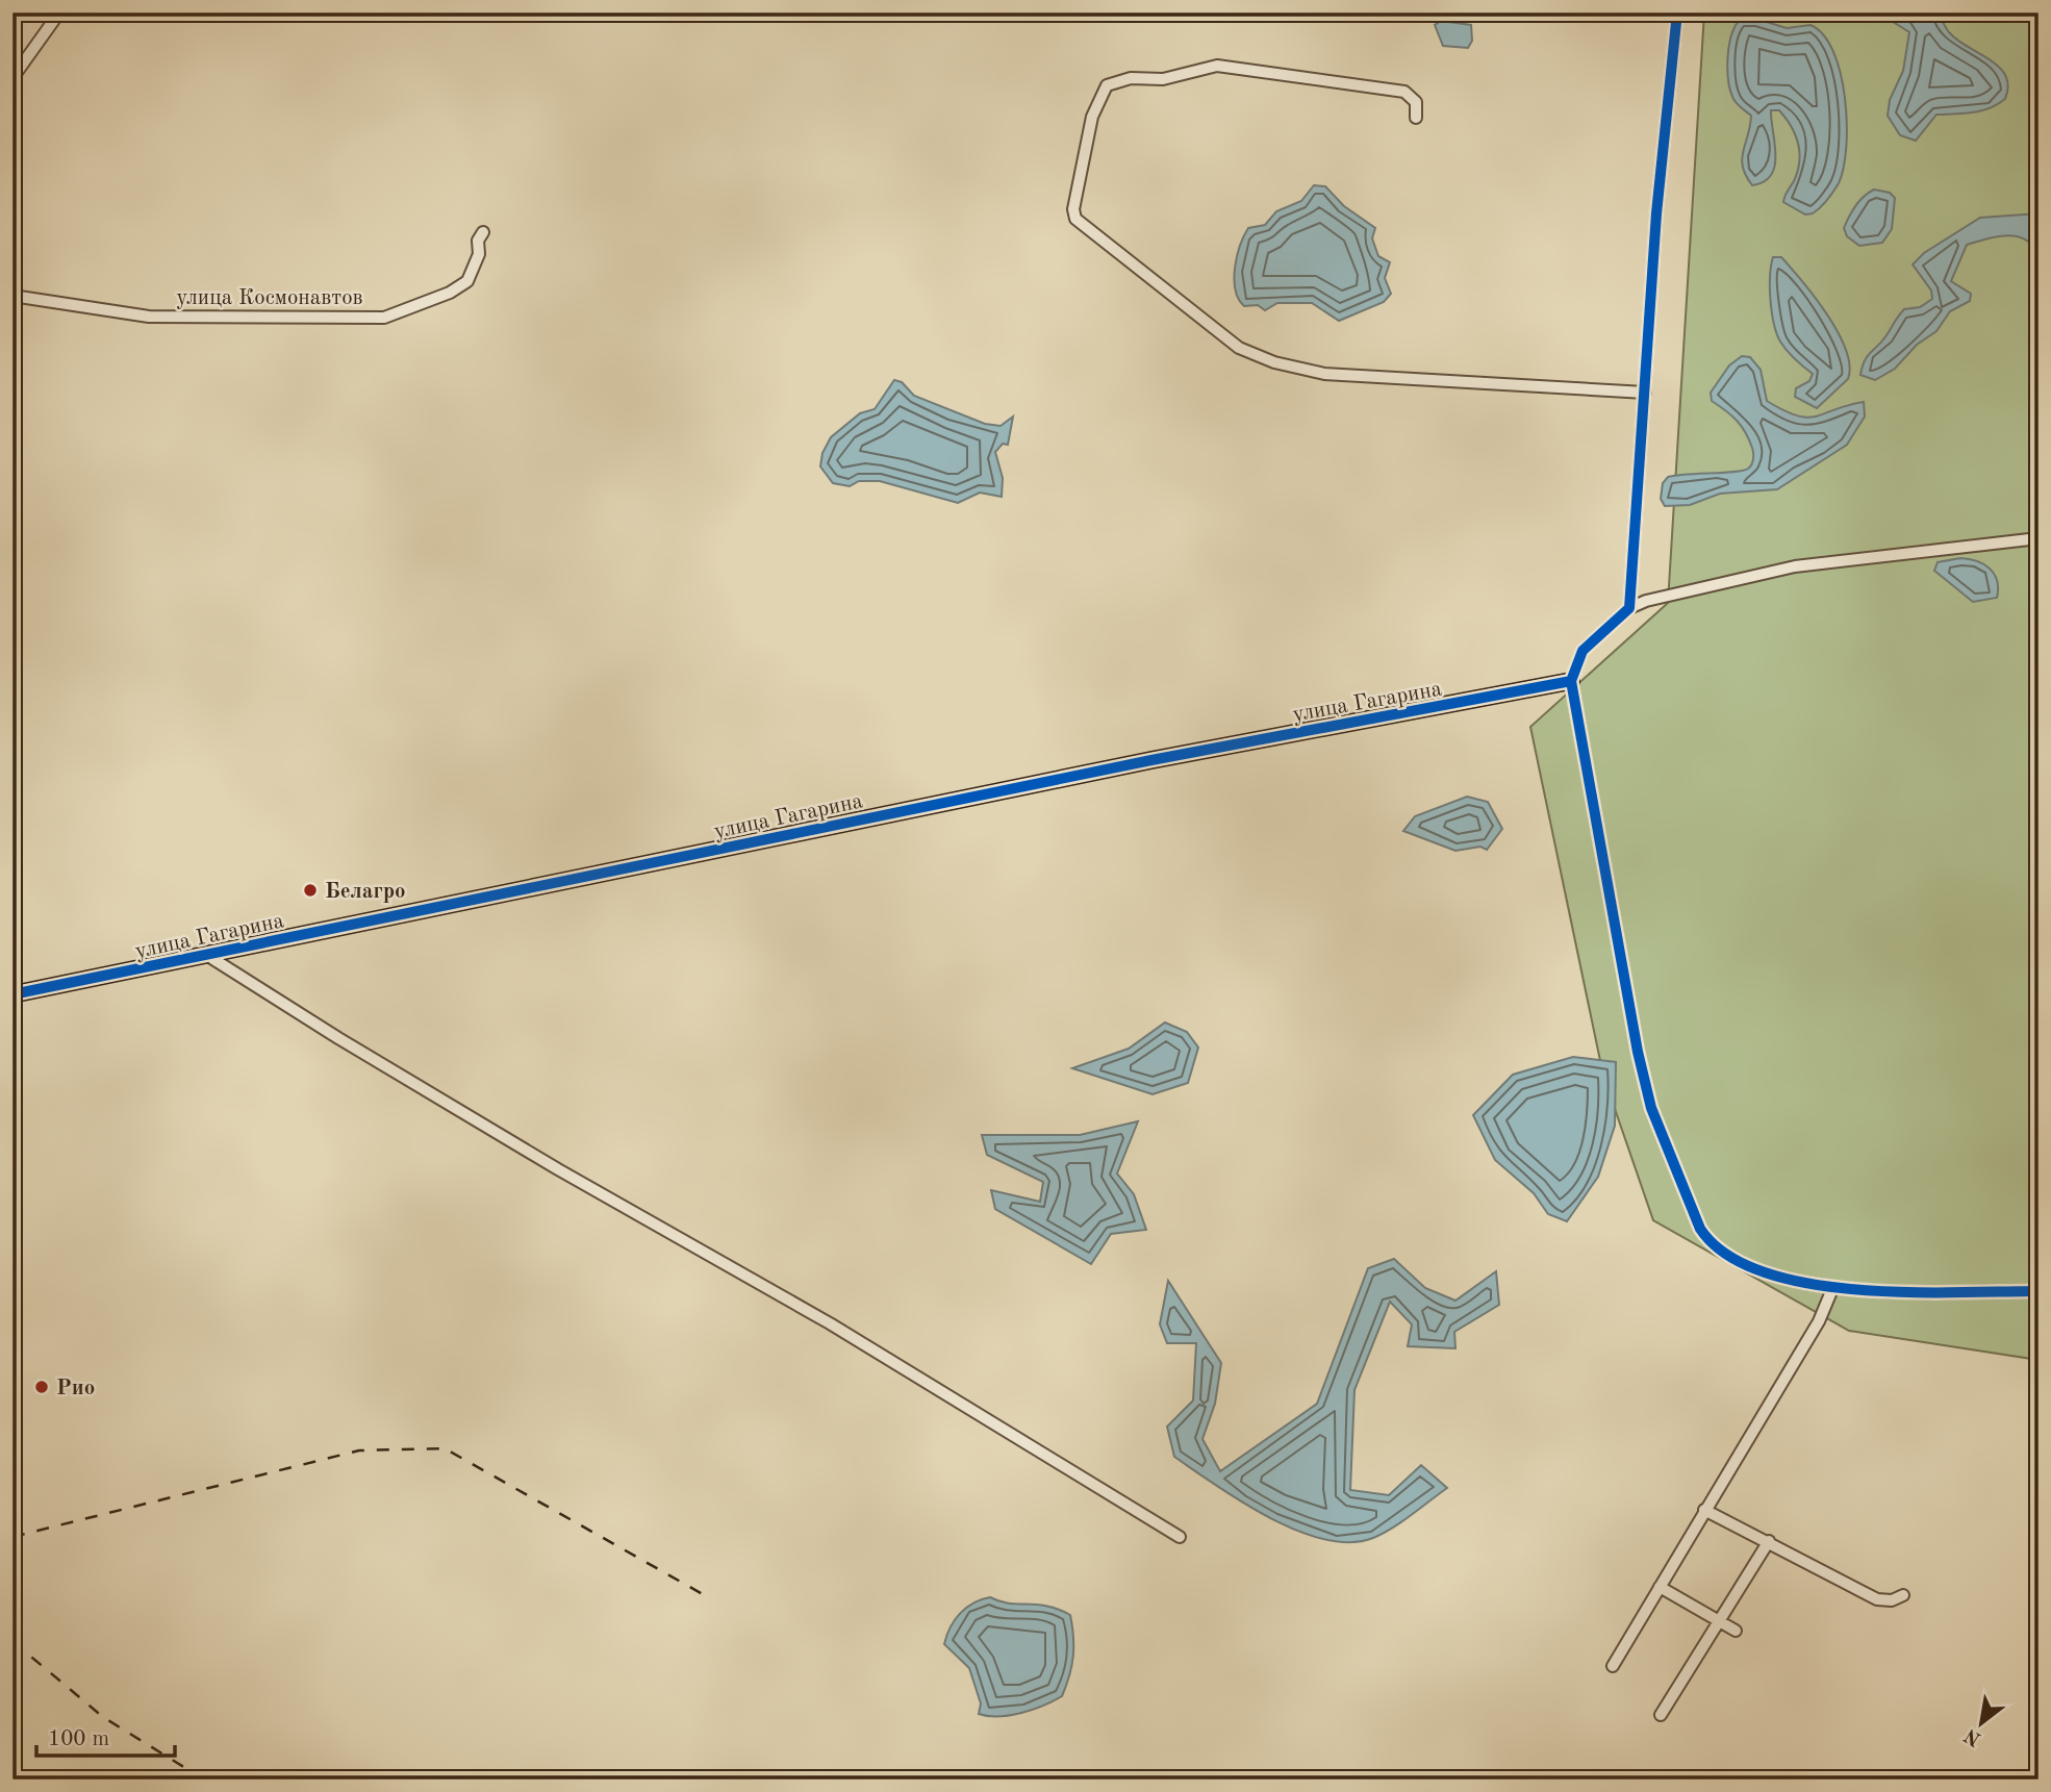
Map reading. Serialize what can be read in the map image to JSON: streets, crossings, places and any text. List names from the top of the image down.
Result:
{
  "streets": {
    "street": ["улица Космонавтов", "улица Гагарина"]
  },
  "places": ["Белагро", "Рио"],
  "scale_bar": "100 m",
  "north": "bottom left"
}
